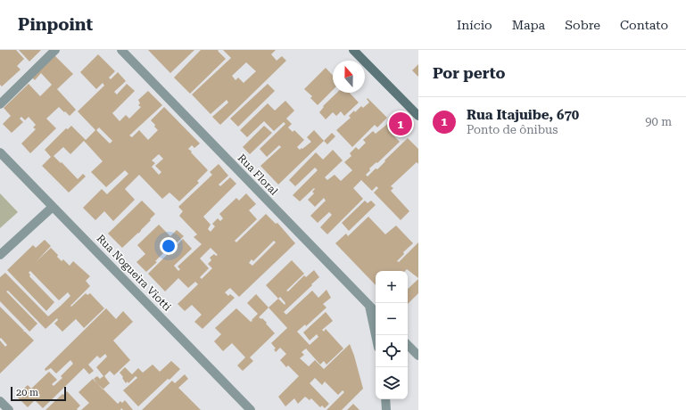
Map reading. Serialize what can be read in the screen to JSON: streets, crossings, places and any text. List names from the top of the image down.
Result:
{
  "streets": {
    "street": ["Rua Floral", "Rua Nogueira Viotti"]
  },
  "scale_bar": "20 m",
  "north": "top",
  "page": {
    "header": "Pinpoint",
    "nav": [
      "Início",
      "Mapa",
      "Sobre",
      "Contato"
    ],
    "heading": "Por perto",
    "list": [
      {
        "mark": "1",
        "name": "Rua Itajuibe, 670",
        "note": "Ponto de ônibus",
        "value": "90 m"
      }
    ],
    "pins": "1",
    "map_buttons": ["+", "−"],
    "scale": "20 m"
  }
}
